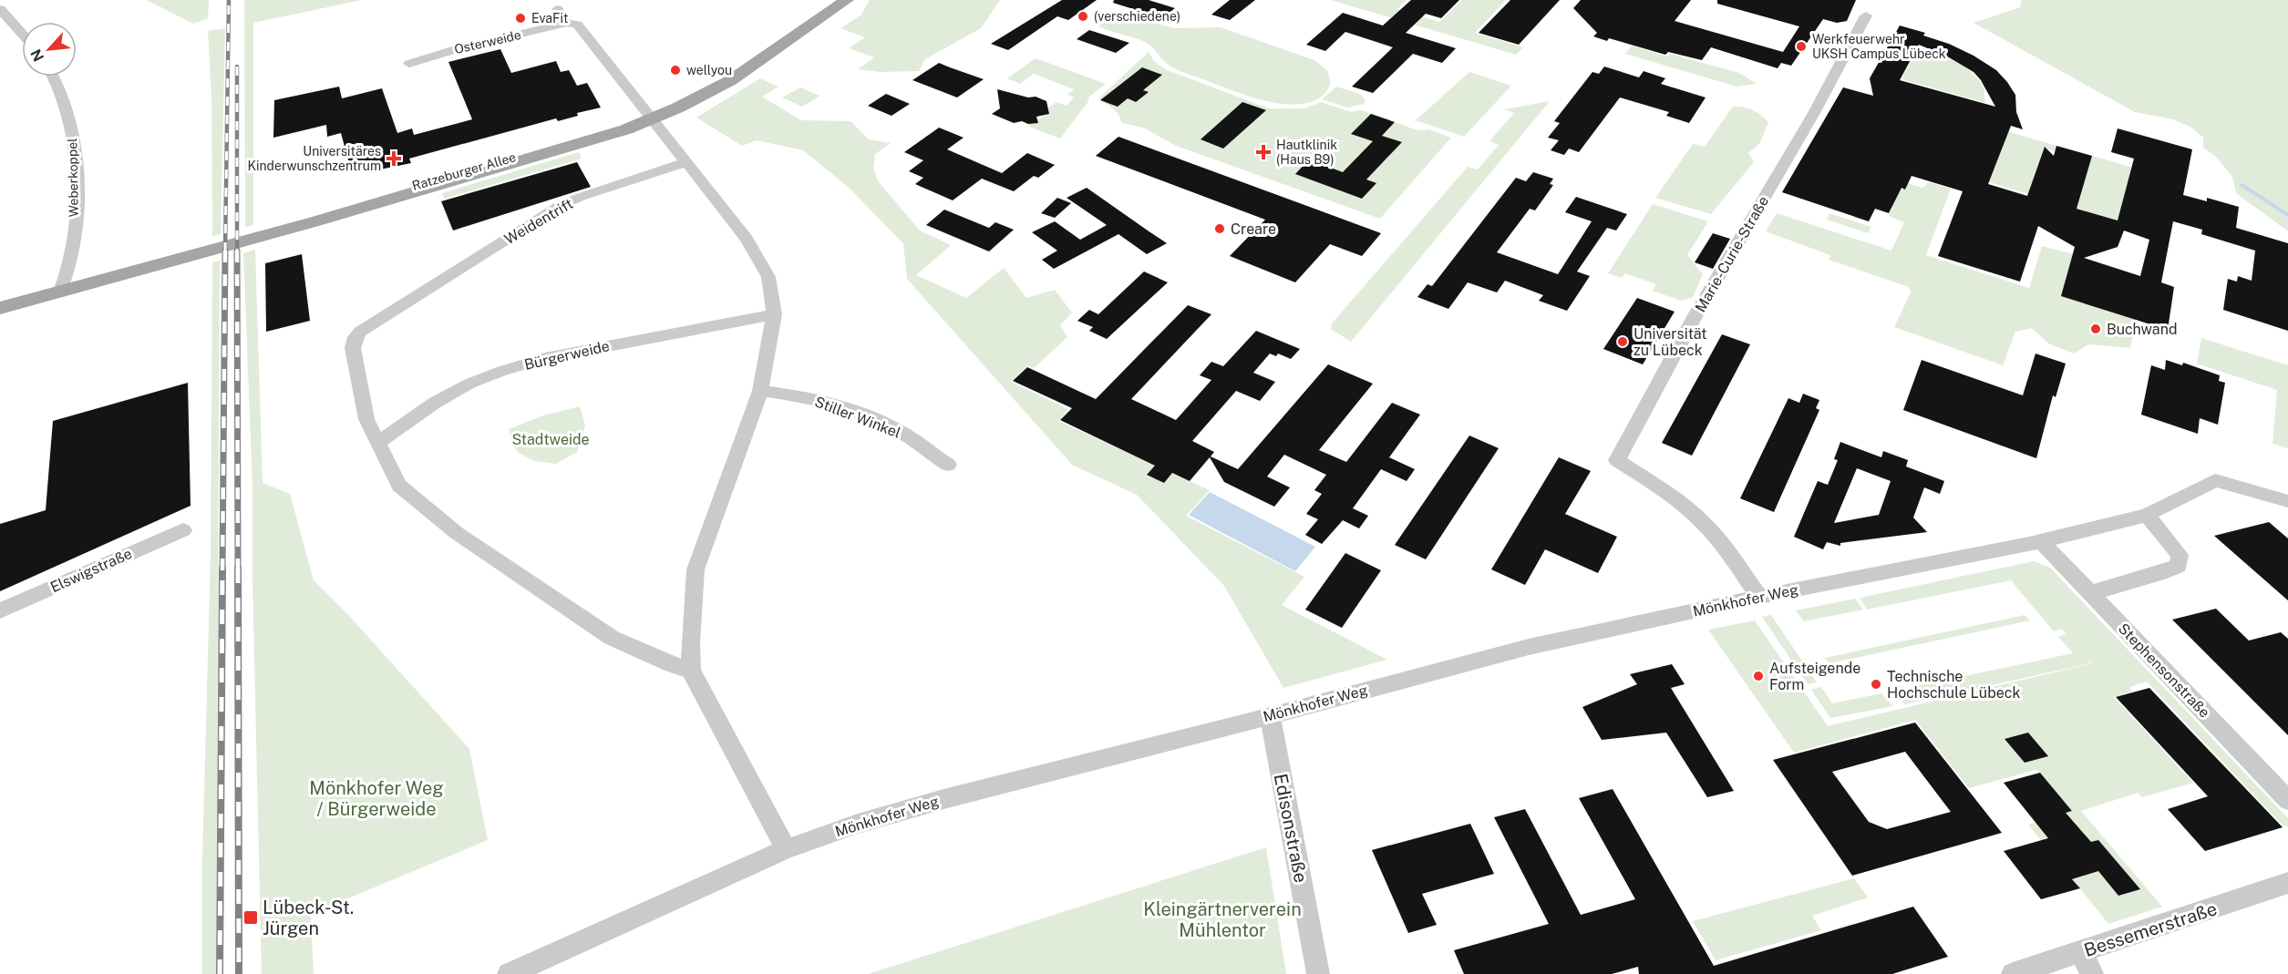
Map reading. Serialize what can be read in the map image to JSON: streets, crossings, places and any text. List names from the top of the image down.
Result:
{
  "streets": {
    "main road": ["Ratzeburger Allee"],
    "street": [
      "Osterweide",
      "Weberkoppel",
      "Weidentrift",
      "Marie-Curie-Straße",
      "Bürgerweide",
      "Stiller Winkel",
      "Elswigstraße",
      "Mönkhofer Weg",
      "Stephensonstraße",
      "Edisonstraße",
      "Bessemerstraße"
    ]
  },
  "crossings": [
    ["Ratzeburger Allee", "Weberkoppel"],
    ["Weidentrift", "Bürgerweide"],
    ["Marie-Curie-Straße", "Mönkhofer Weg"],
    ["Mönkhofer Weg", "Stephensonstraße"],
    ["Mönkhofer Weg", "Edisonstraße"]
  ],
  "parks": ["Stadtweide", "Mönkhofer Weg / Bürgerweide", "Kleingärtnerverein Mühlentor"],
  "places": {
    "other": [
      "(verschiedene)",
      "EvaFit",
      "Werkfeuerwehr UKSH Campus Lübeck",
      "wellyou",
      "Creare",
      "Buchwand",
      "Universität zu Lübeck",
      "Aufsteigende Form",
      "Technische Hochschule Lübeck"
    ],
    "health": ["Hautklinik (Haus B9)", "Universitäres Kinderwunschzentrum"],
    "transit": ["Lübeck-St. Jürgen"]
  },
  "north": "bottom left"
}
